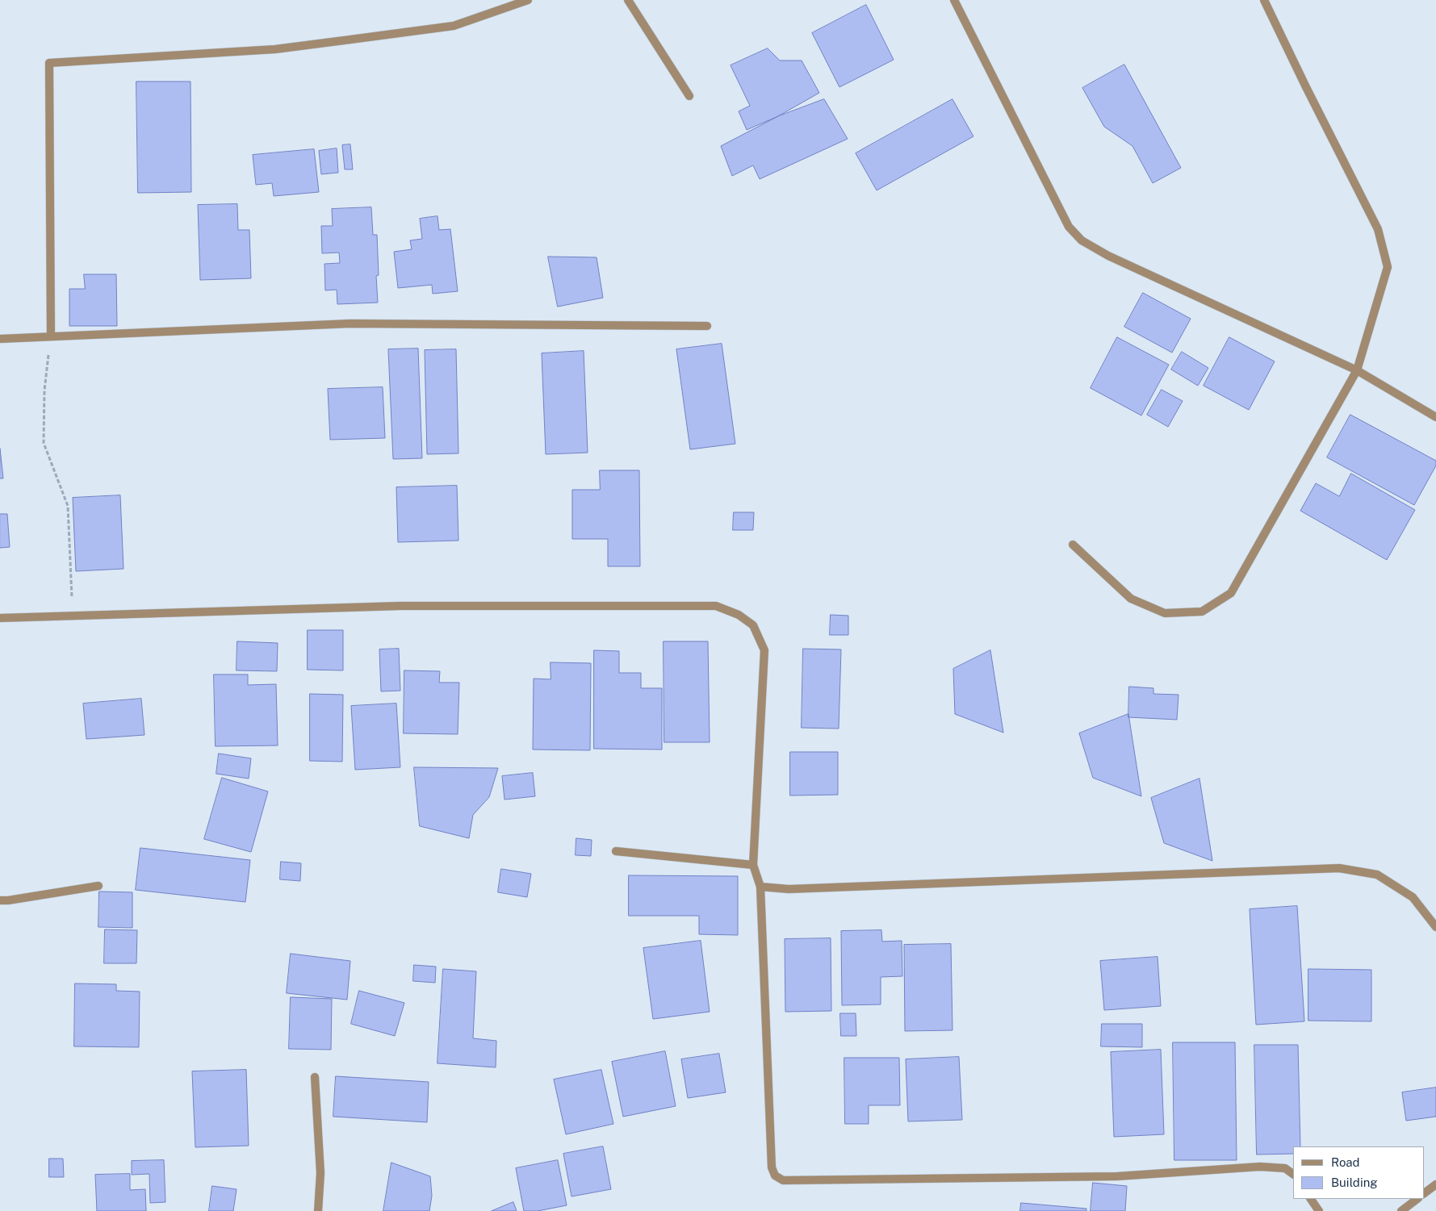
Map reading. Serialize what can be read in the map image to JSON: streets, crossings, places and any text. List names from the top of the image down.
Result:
{
  "legend": ["Road", "Building"]
}
